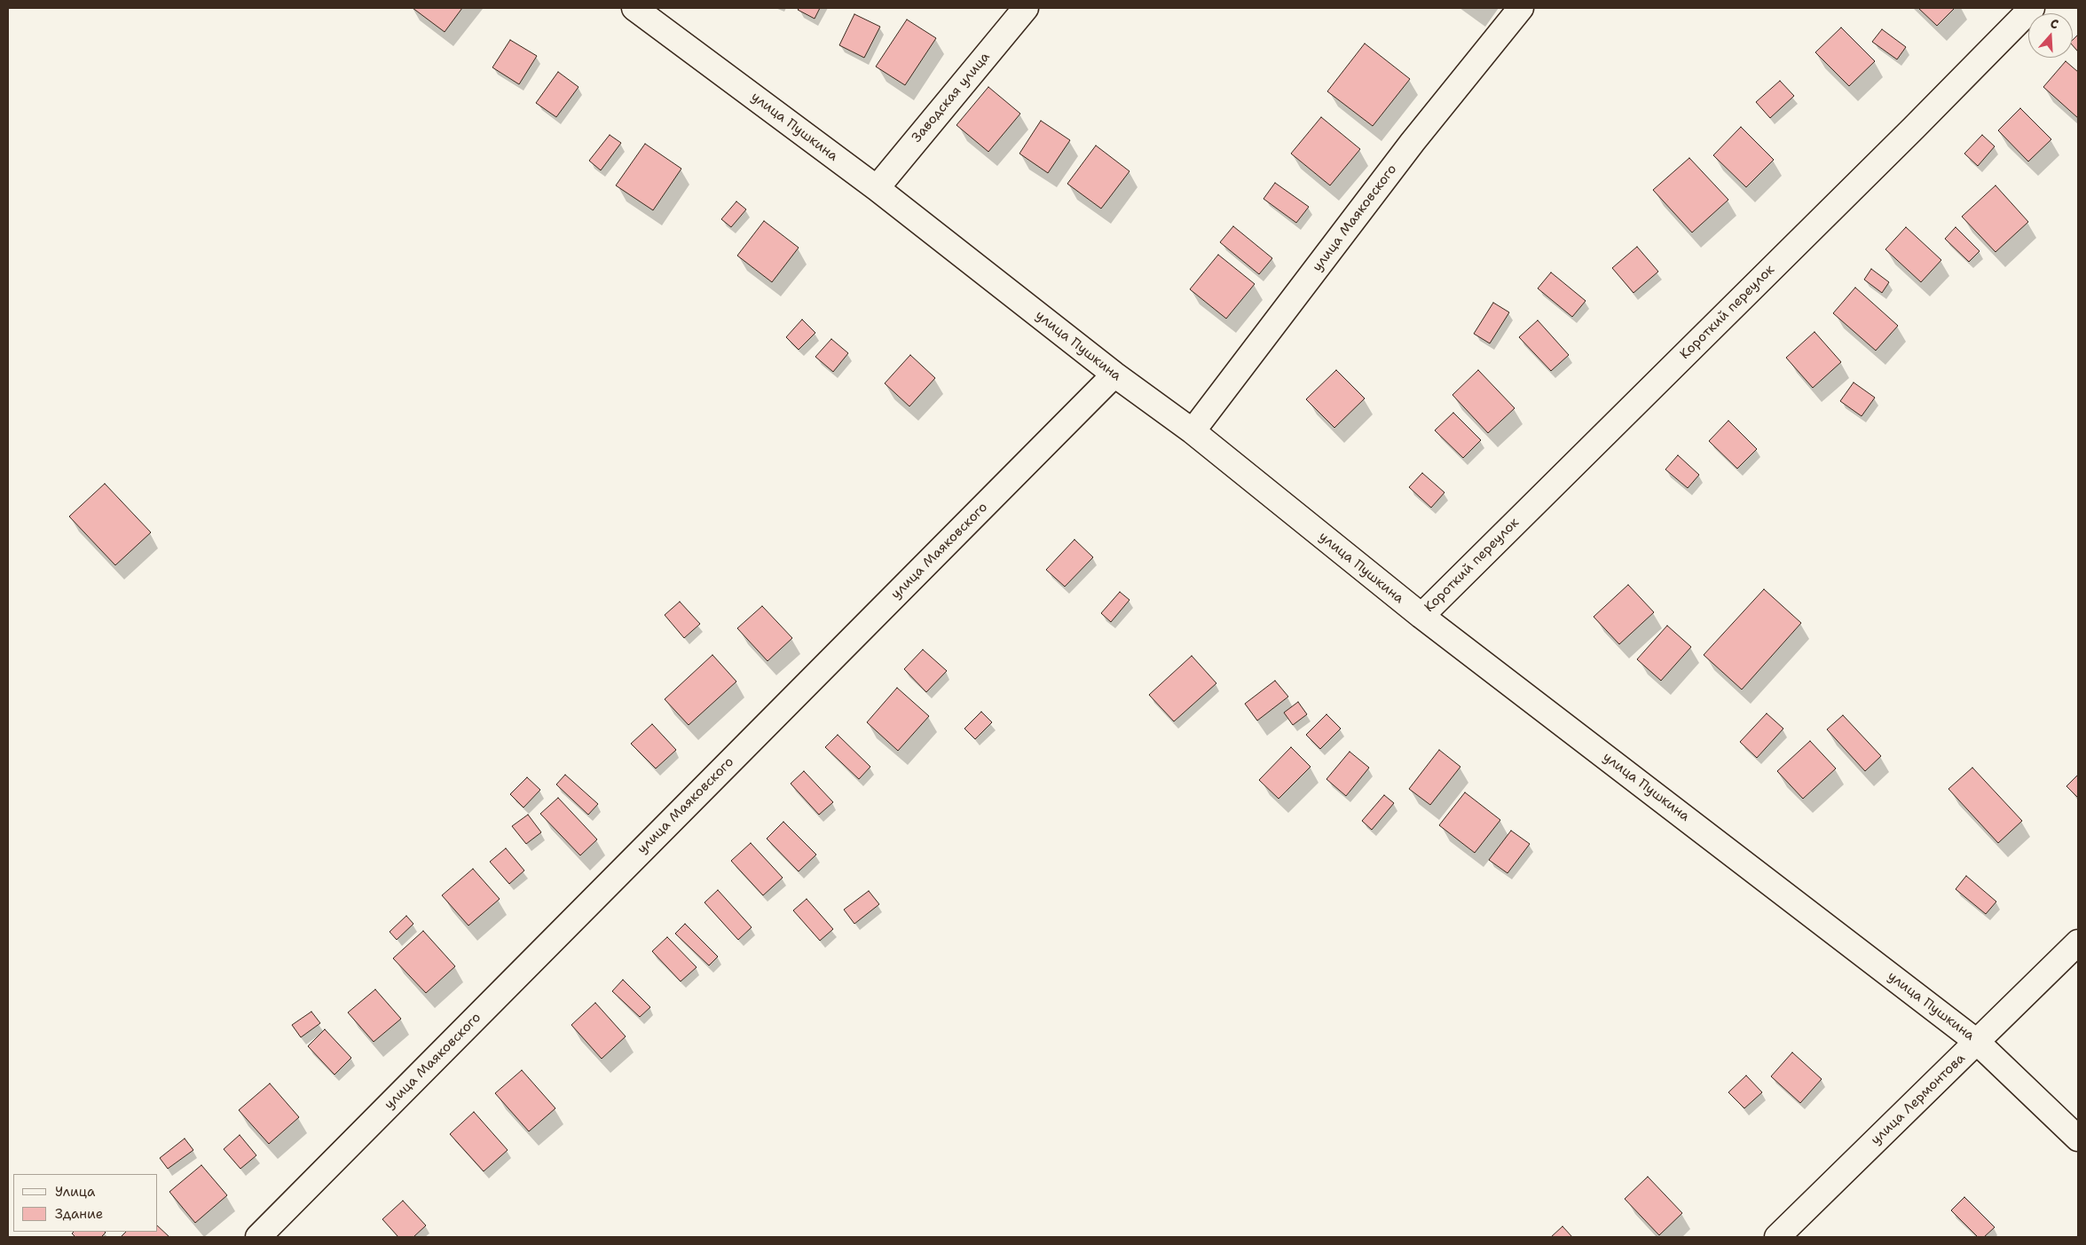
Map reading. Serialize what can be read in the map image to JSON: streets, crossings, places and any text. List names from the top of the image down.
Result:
{
  "streets": {
    "street": [
      "Заводская улица",
      "улица Пушкина",
      "улица Маяковского",
      "Короткий переулок",
      "улица Лермонтова"
    ]
  },
  "crossings": [
    ["Заводская улица", "улица Пушкина"],
    ["улица Пушкина", "улица Маяковского"],
    ["улица Пушкина", "Короткий переулок"],
    ["улица Пушкина", "улица Лермонтова"]
  ],
  "legend": ["Улица", "Здание"],
  "north": "top"
}
